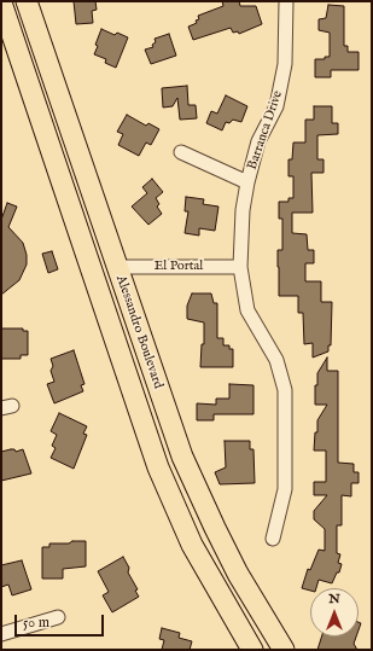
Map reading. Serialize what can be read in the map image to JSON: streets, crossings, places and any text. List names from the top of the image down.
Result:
{
  "streets": {
    "main road": ["Alessandro Boulevard"],
    "street": ["Barranca Drive", "El Portal"]
  },
  "crossings": [
    ["Barranca Drive", "El Portal"],
    ["El Portal", "Alessandro Boulevard"]
  ],
  "scale_bar": "50 m",
  "north": "top"
}
